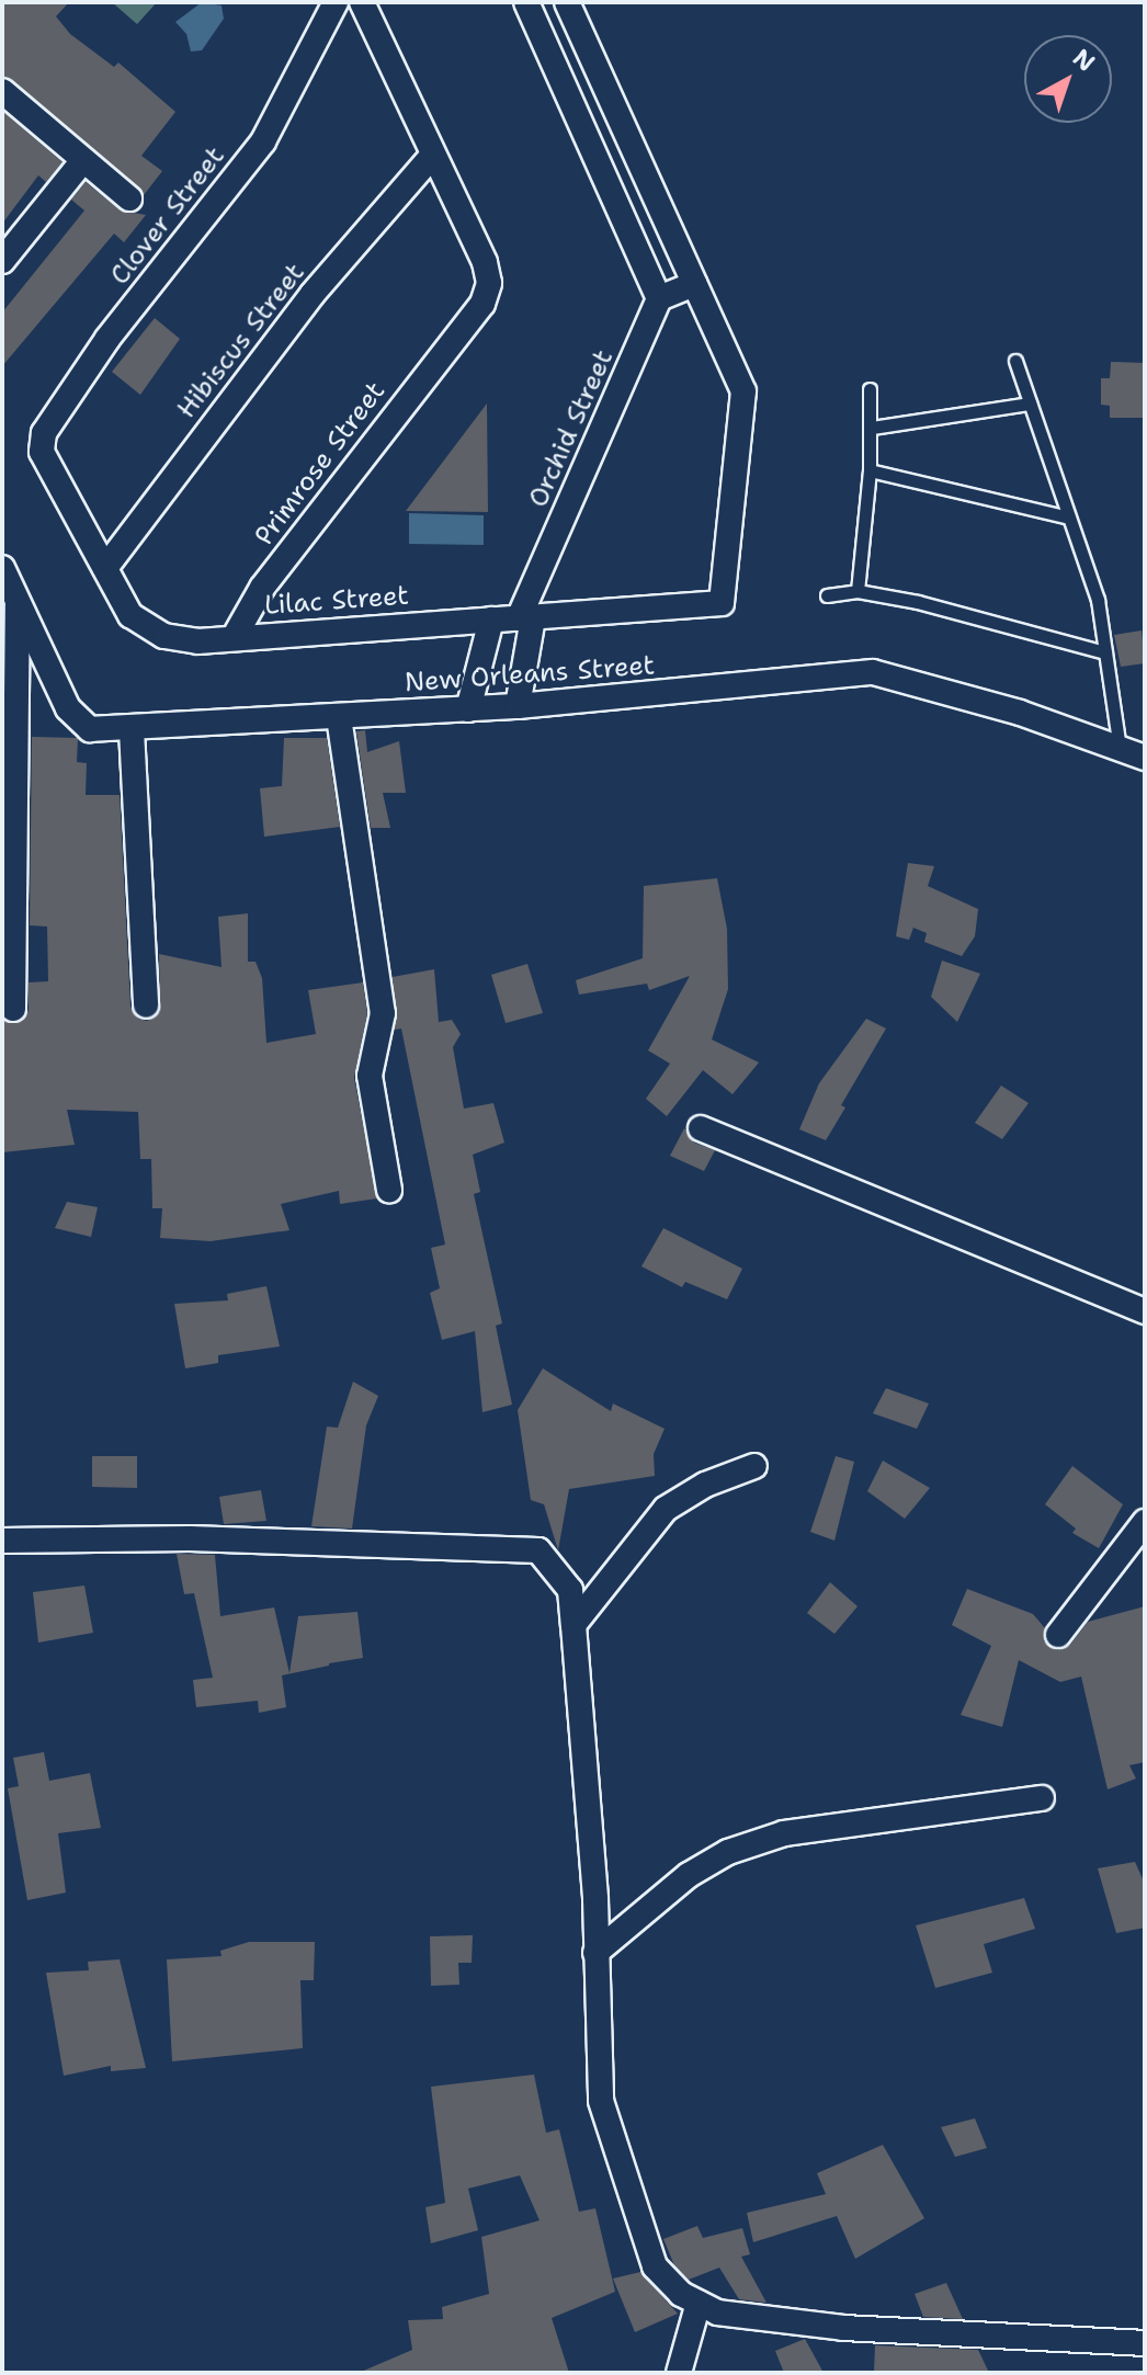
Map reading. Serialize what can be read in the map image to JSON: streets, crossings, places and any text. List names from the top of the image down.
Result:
{
  "streets": {
    "street": [
      "Clover Street",
      "Hibiscus Street",
      "Orchid Street",
      "Primrose Street",
      "Lilac Street",
      "New Orleans Street"
    ]
  },
  "crossings": [
    ["Clover Street", "Lilac Street"],
    ["Hibiscus Street", "Primrose Street"],
    ["Hibiscus Street", "Lilac Street"],
    ["Orchid Street", "Lilac Street"],
    ["Orchid Street", "New Orleans Street"],
    ["Primrose Street", "Lilac Street"]
  ],
  "north": "top right"
}
